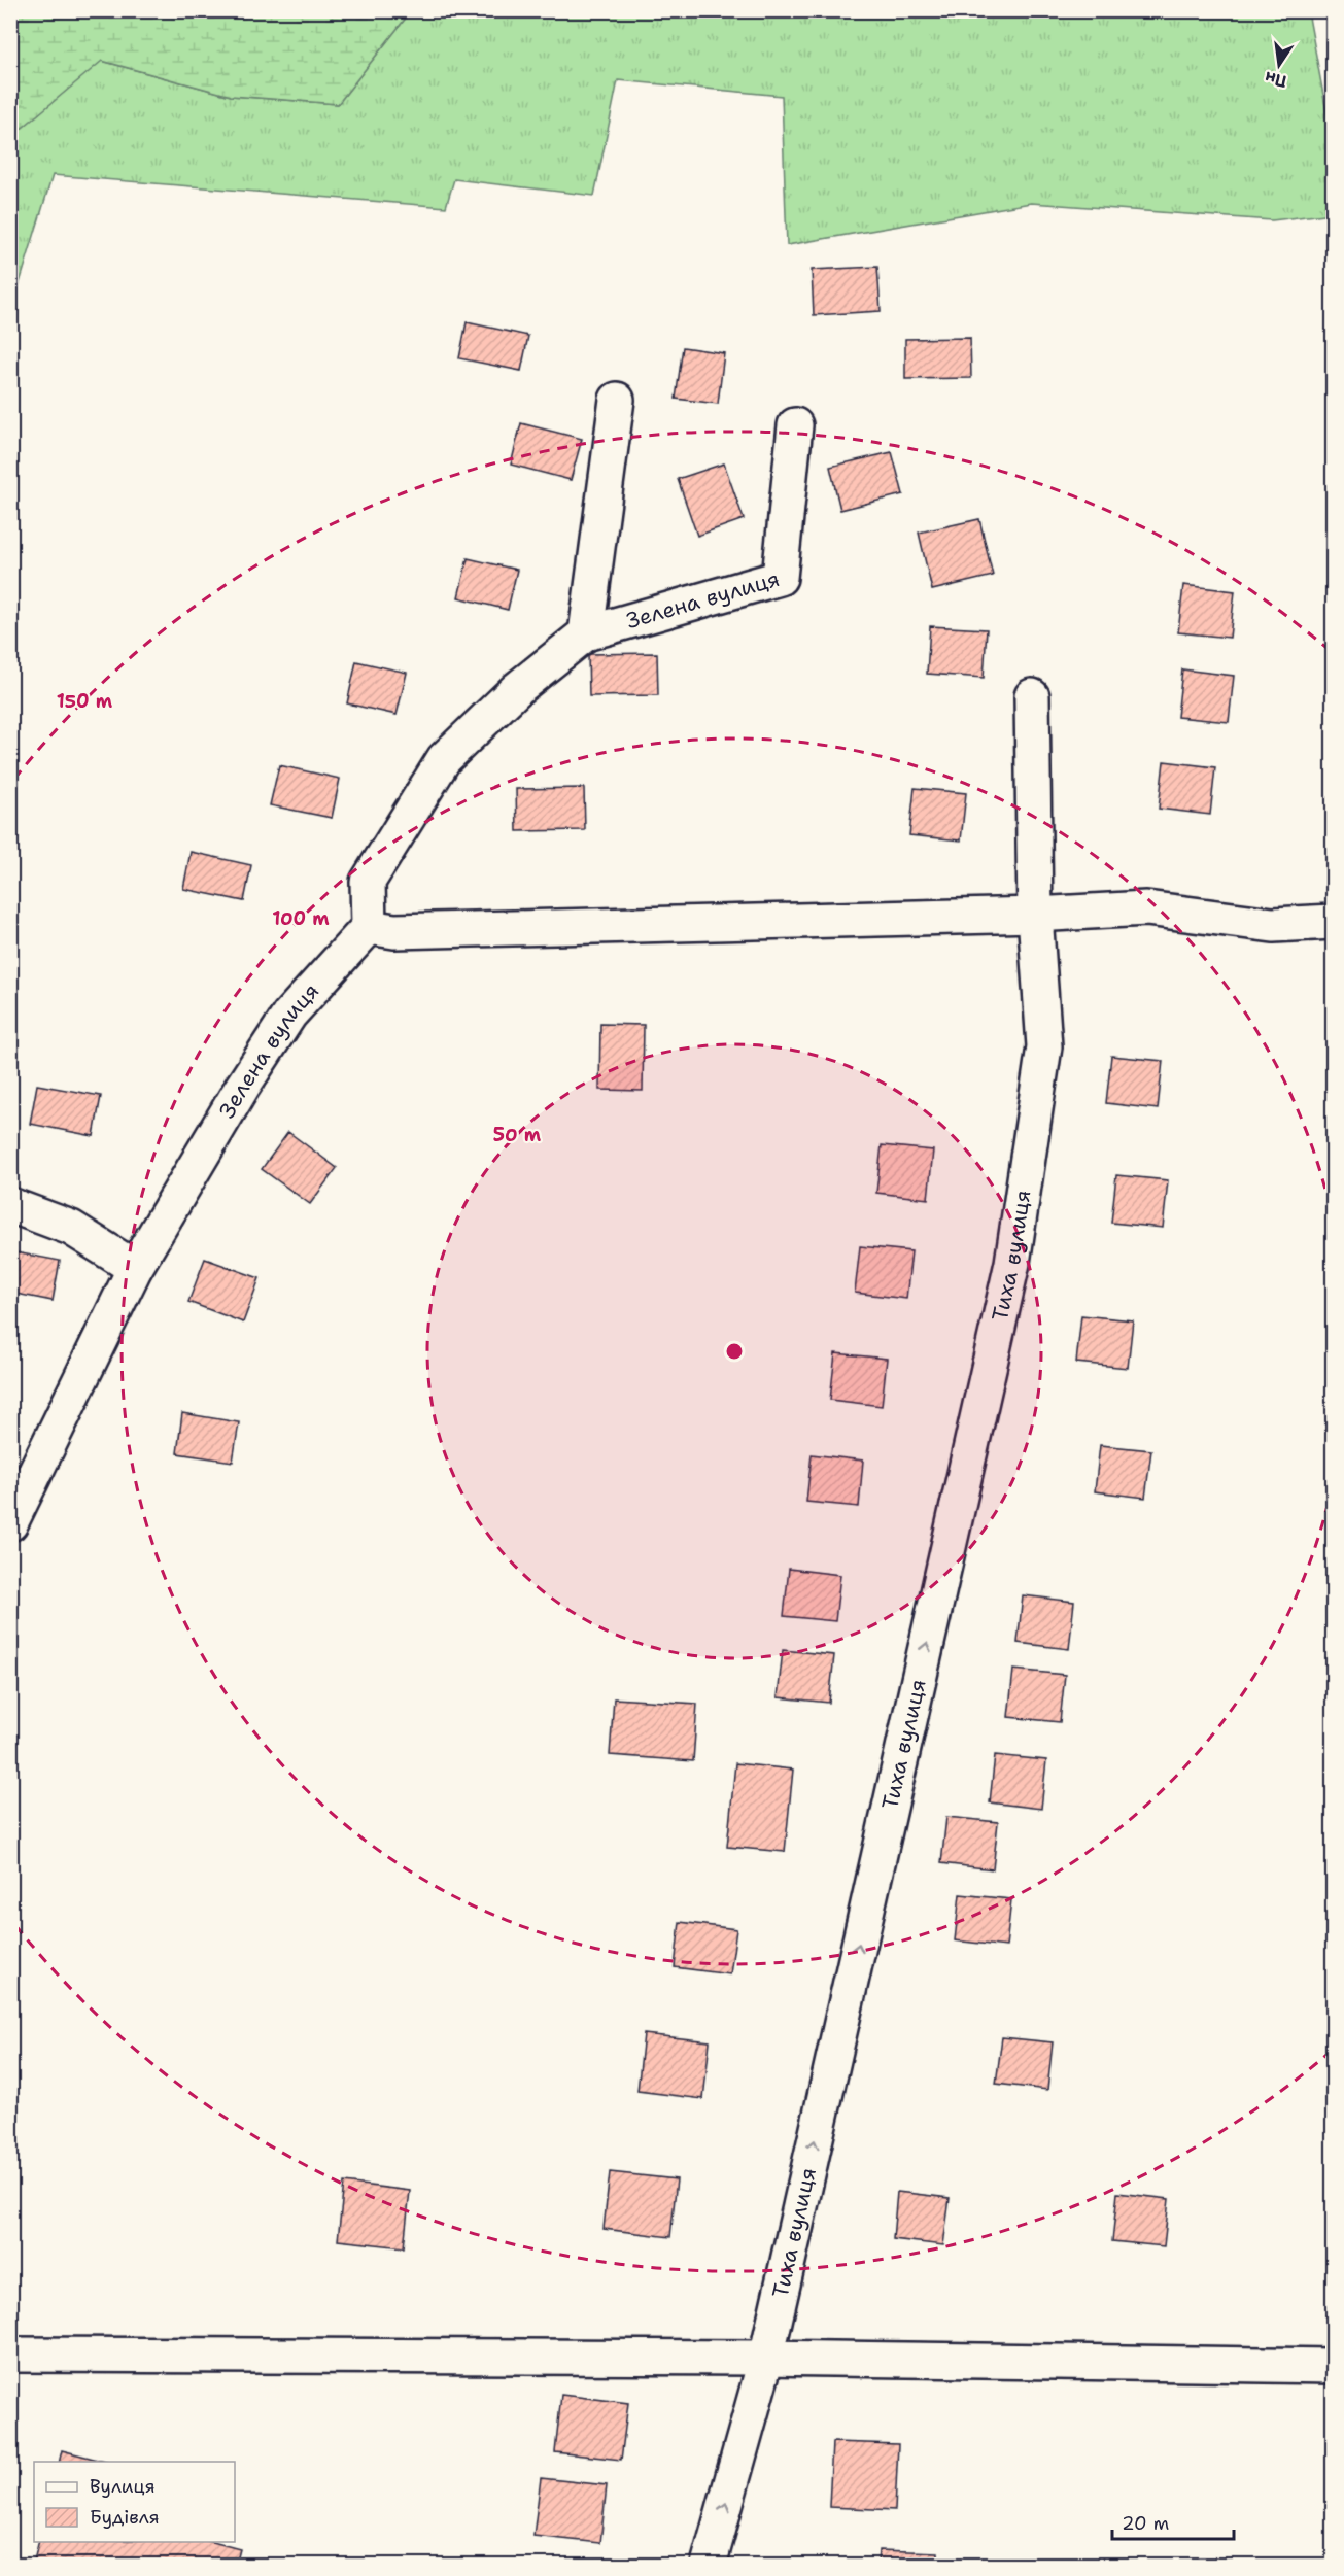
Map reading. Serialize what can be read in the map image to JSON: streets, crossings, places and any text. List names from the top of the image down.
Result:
{
  "streets": {
    "street": ["Зелена вулиця", "Тиха вулиця"]
  },
  "one_way": ["Тиха вулиця"],
  "legend": ["Вулиця", "Будівля"],
  "scale_bar": "20 m",
  "north": "bottom",
  "rings": ["150 m", "100 m", "50 m"]
}
